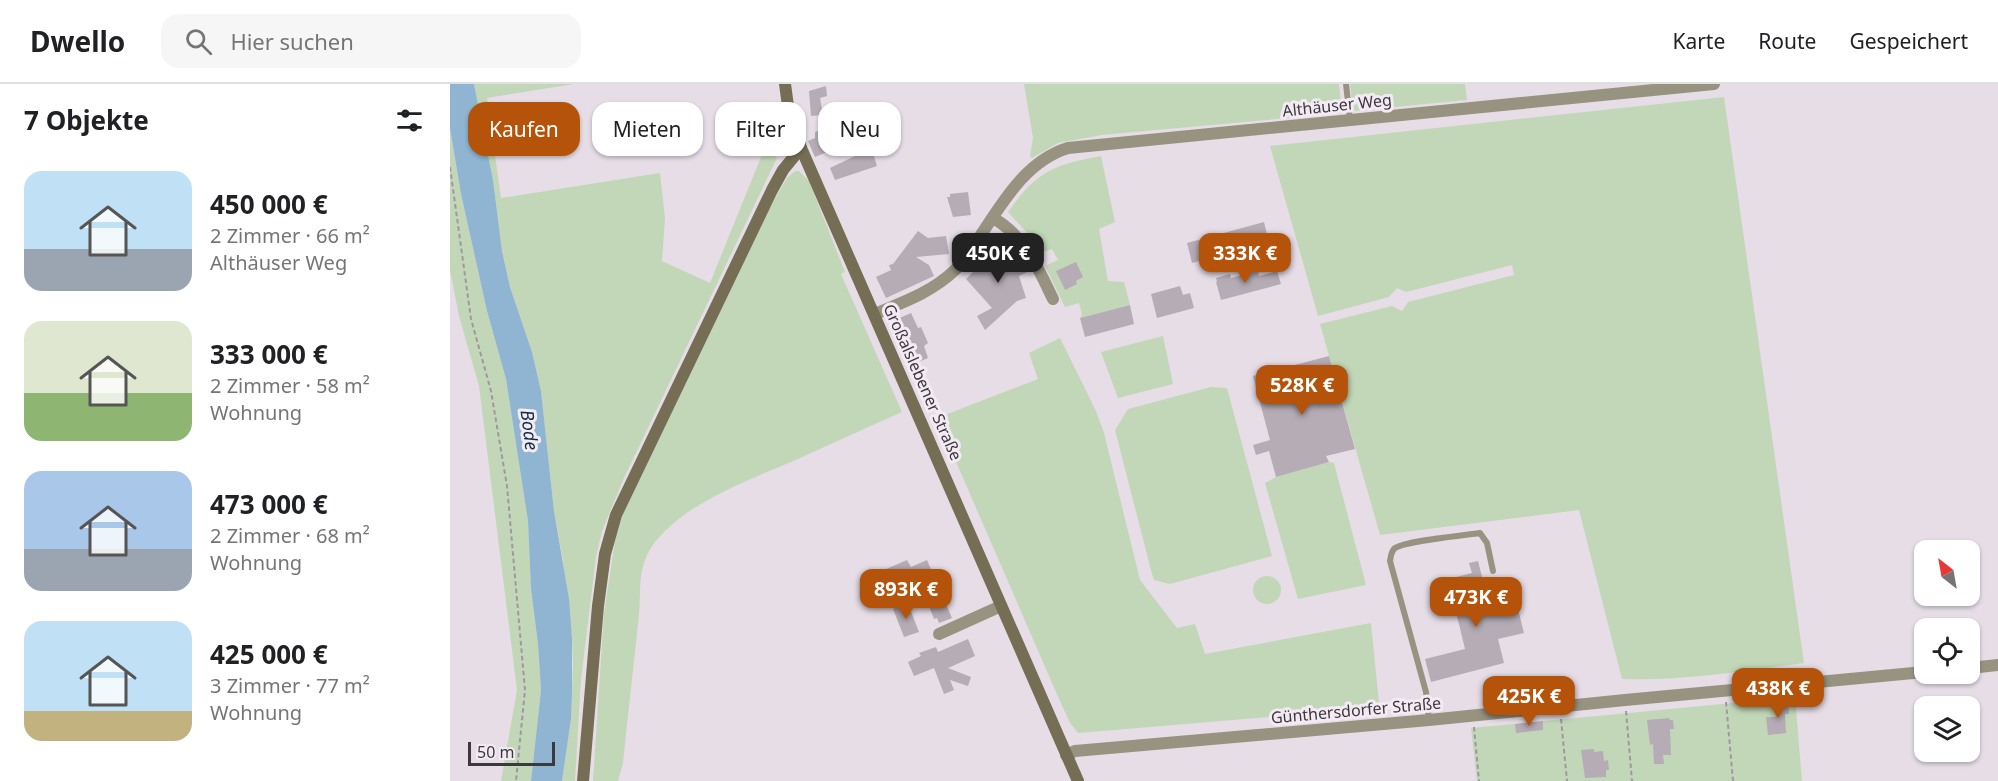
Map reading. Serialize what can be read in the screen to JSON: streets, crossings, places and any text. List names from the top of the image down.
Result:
{
  "streets": {
    "main road": ["Großalslebener Straße"],
    "street": ["Althäuser Weg", "Günthersdorfer Straße"]
  },
  "crossings": [
    ["Althäuser Weg", "Großalslebener Straße"],
    ["Großalslebener Straße", "Günthersdorfer Straße"]
  ],
  "water": ["Bode"],
  "scale_bar": "50 m",
  "north": "top left",
  "page": {
    "header": "Dwello",
    "search": "Hier suchen",
    "nav": ["Karte", "Route", "Gespeichert"],
    "heading": "7 Objekte",
    "chip": [
      "Kaufen",
      "Mieten",
      "Filter",
      "Neu"
    ],
    "list": [
      {
        "name": "450 000 €",
        "note": "2 Zimmer · 66 m² · Althäuser Weg"
      },
      {
        "name": "333 000 €",
        "note": "2 Zimmer · 58 m² · Wohnung"
      },
      {
        "name": "473 000 €",
        "note": "2 Zimmer · 68 m² · Wohnung"
      },
      {
        "name": "425 000 €",
        "note": "3 Zimmer · 77 m² · Wohnung"
      }
    ],
    "price": [
      "450K €",
      "333K €",
      "528K €",
      "893K €",
      "473K €",
      "438K €",
      "425K €"
    ],
    "scale": "50 m"
  }
}
